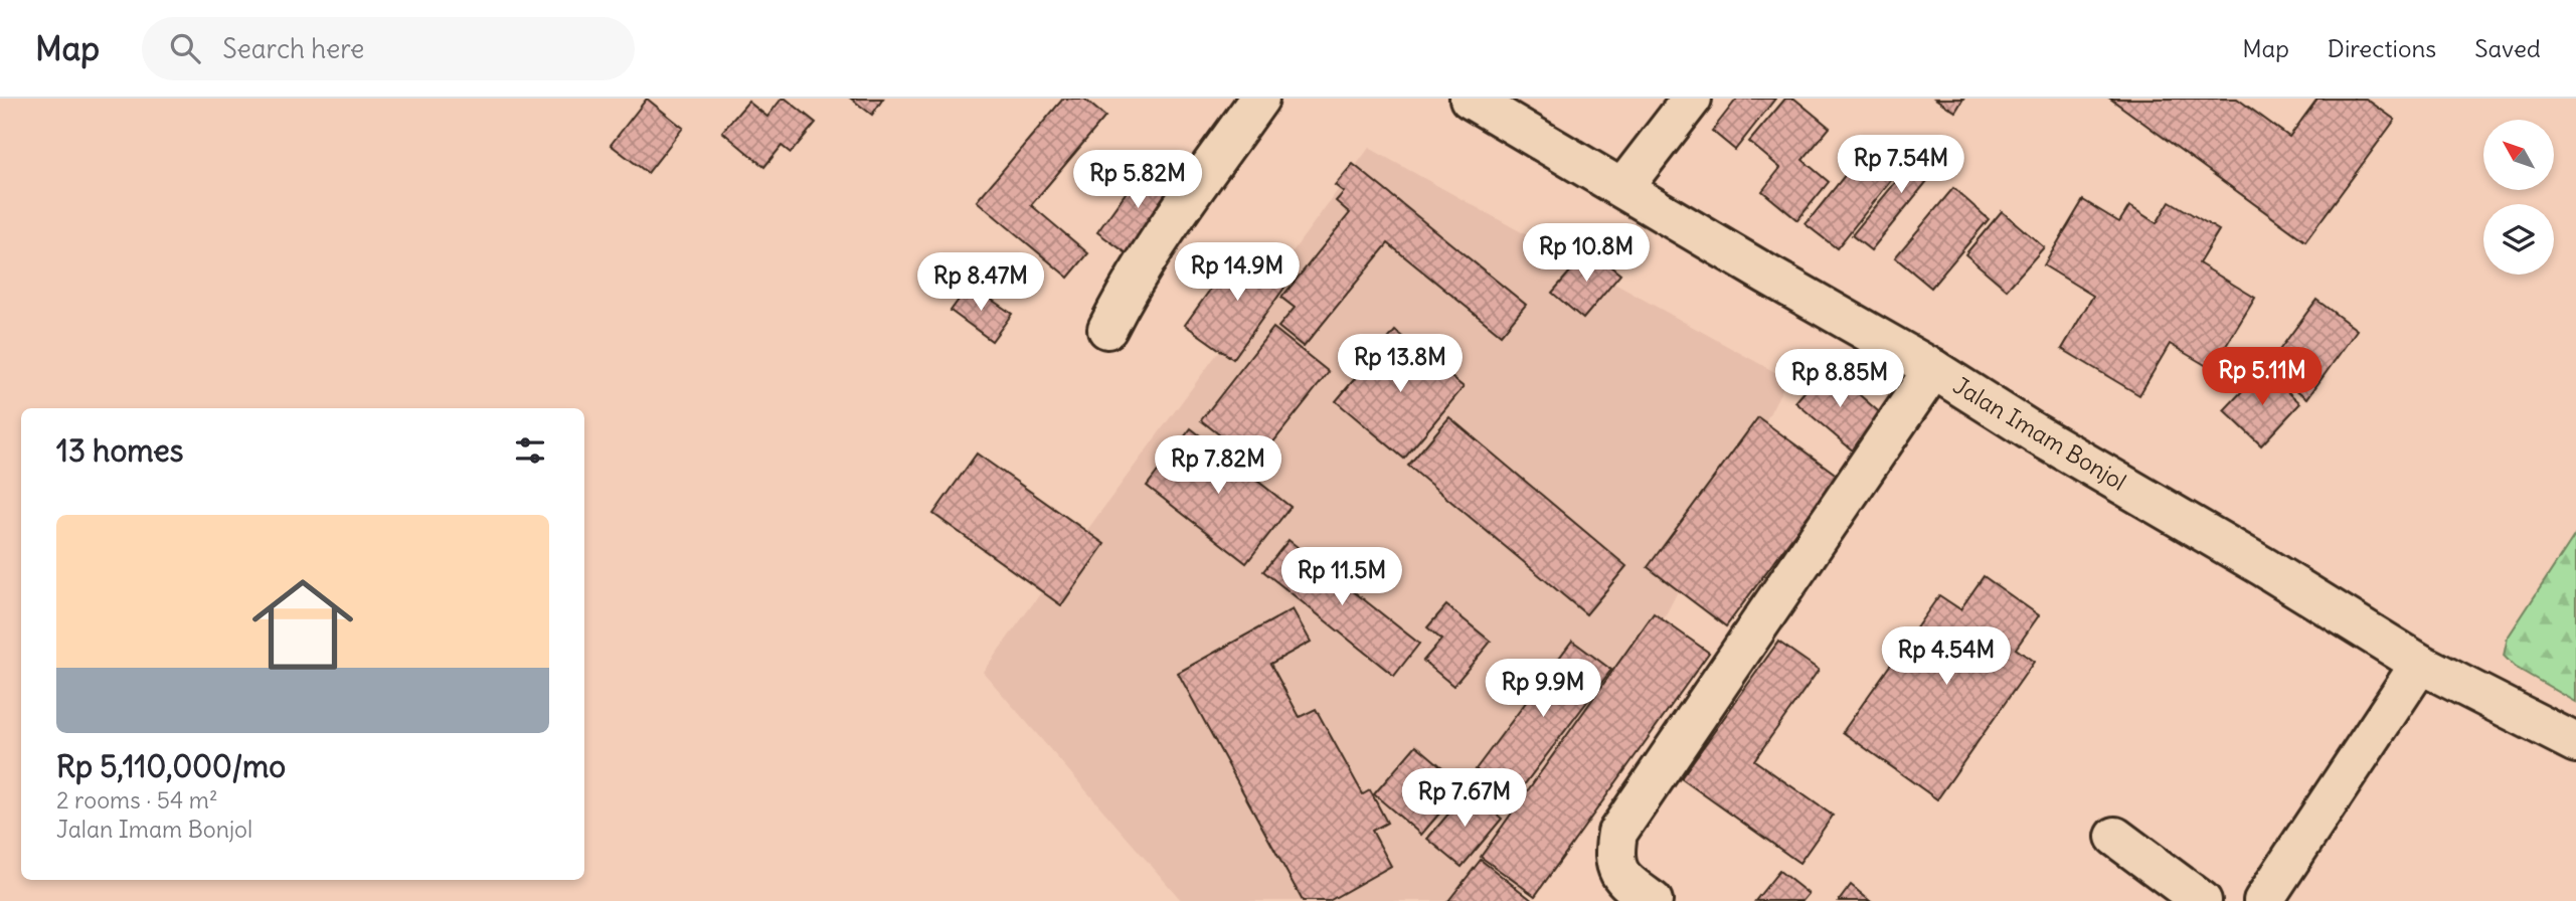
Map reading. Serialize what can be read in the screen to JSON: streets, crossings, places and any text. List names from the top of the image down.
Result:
{
  "streets": {
    "street": ["Jalan Imam Bonjol"]
  },
  "north": "top left",
  "page": {
    "header": "Map",
    "search": "Search here",
    "nav": ["Map", "Directions", "Saved"],
    "price": [
      "Rp 7.54M",
      "Rp 5.82M",
      "Rp 10.8M",
      "Rp 14.9M",
      "Rp 8.47M",
      "Rp 13.8M",
      "Rp 5.11M",
      "Rp 8.85M",
      "Rp 7.82M",
      "Rp 11.5M",
      "Rp 4.54M",
      "Rp 9.9M",
      "Rp 7.67M"
    ],
    "heading": "13 homes",
    "list": [
      {
        "name": "Rp 5,110,000/mo",
        "note": "2 rooms · 54 m² · Jalan Imam Bonjol"
      }
    ]
  }
}
